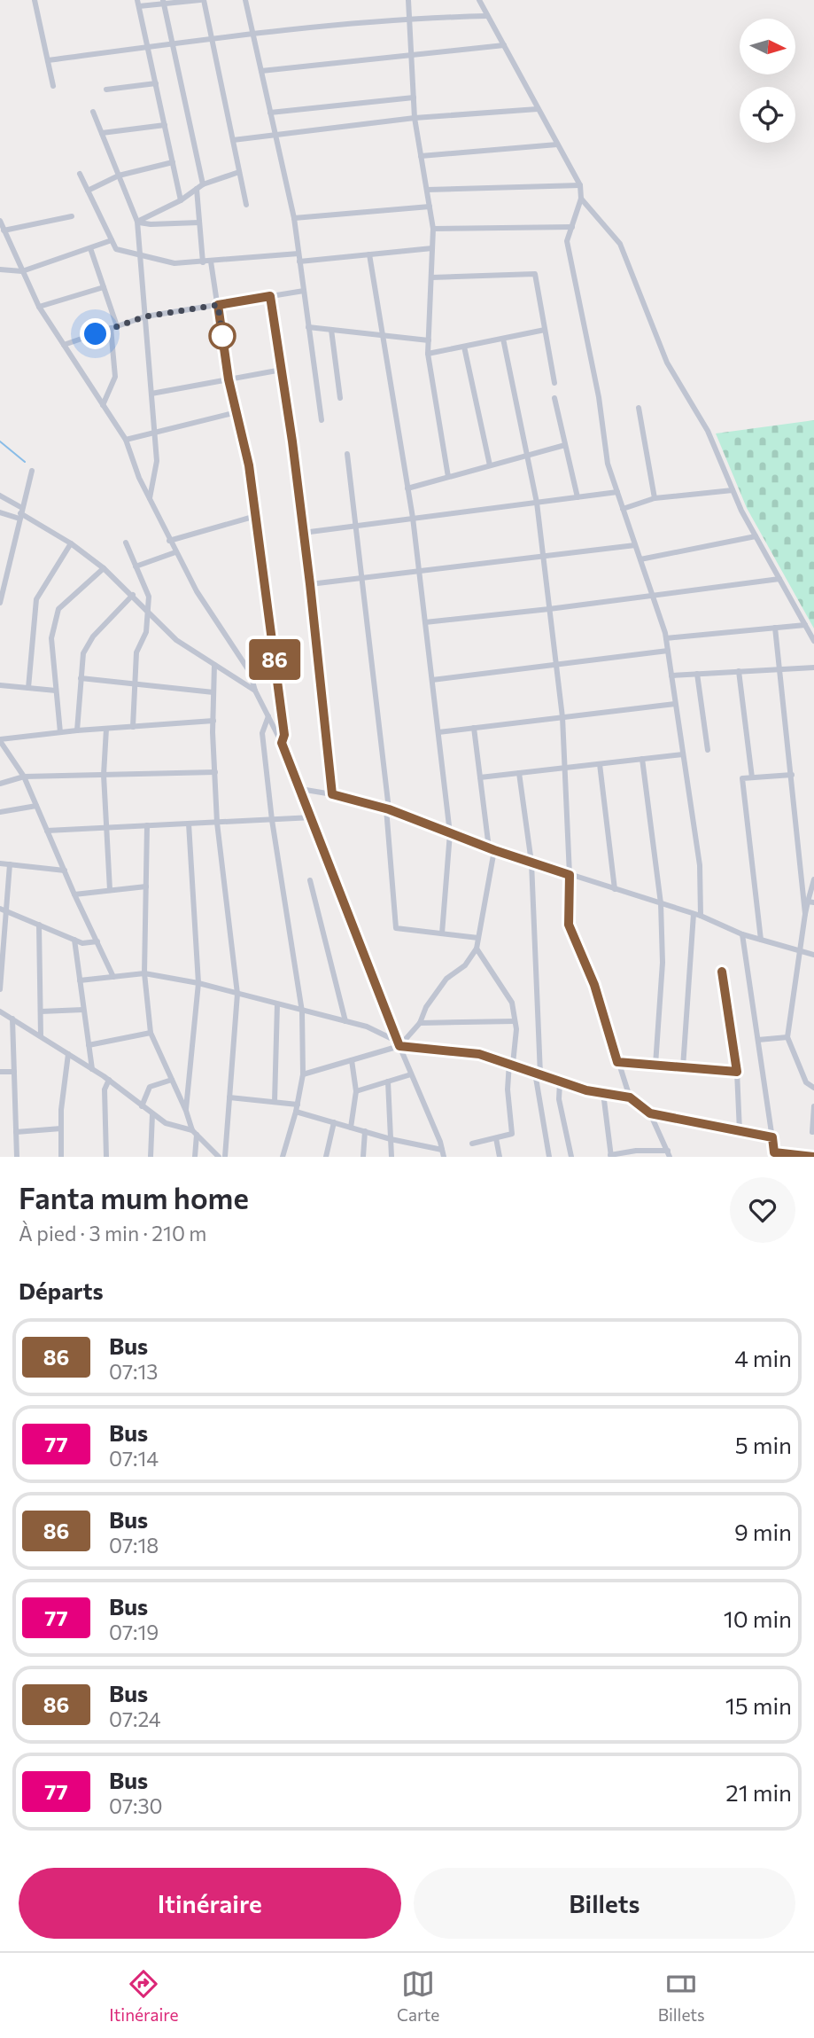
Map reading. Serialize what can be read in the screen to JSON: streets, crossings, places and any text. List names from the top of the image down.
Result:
{
  "lines": ["bus line 86"],
  "north": "right",
  "page": {
    "on_map": "86",
    "heading": [
      ["Fanta mum home", "À pied · 3 min · 210 m"],
      "Départs"
    ],
    "list": [
      {
        "mark": "86",
        "name": "Bus",
        "note": "07:13",
        "value": "4 min"
      },
      {
        "mark": "77",
        "name": "Bus",
        "note": "07:14",
        "value": "5 min"
      },
      {
        "mark": "86",
        "name": "Bus",
        "note": "07:18",
        "value": "9 min"
      },
      {
        "mark": "77",
        "name": "Bus",
        "note": "07:19",
        "value": "10 min"
      },
      {
        "mark": "86",
        "name": "Bus",
        "note": "07:24",
        "value": "15 min"
      },
      {
        "mark": "77",
        "name": "Bus",
        "note": "07:30",
        "value": "21 min"
      }
    ],
    "buttons": ["Itinéraire", "Billets"],
    "tabs": ["Itinéraire", "Carte", "Billets"]
  }
}
